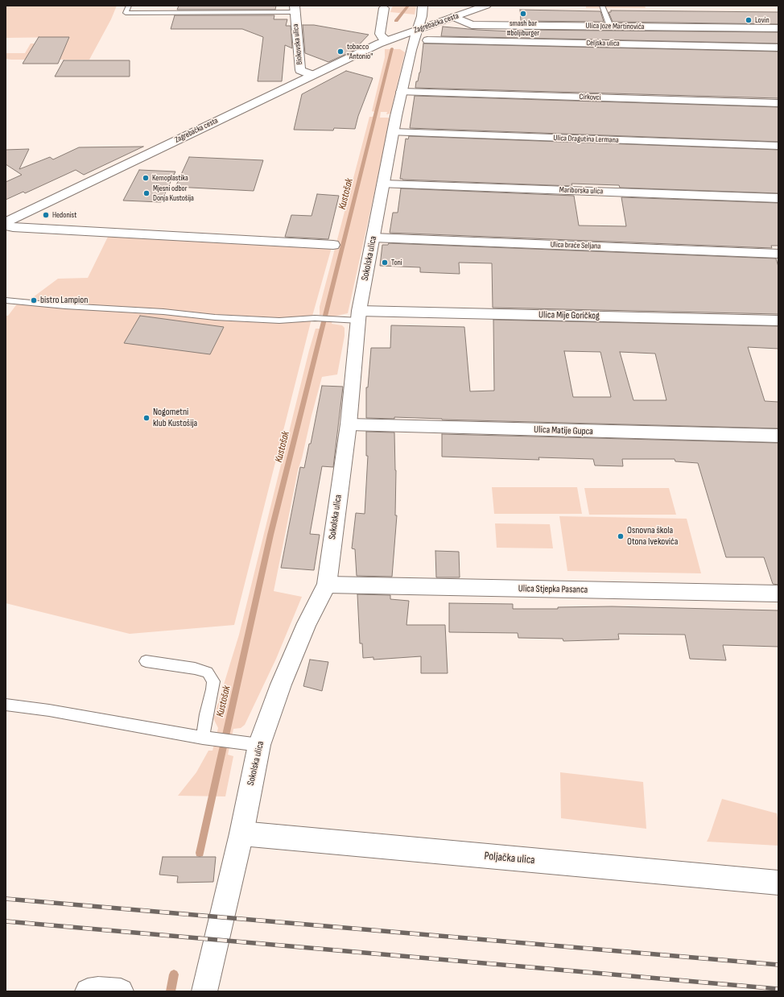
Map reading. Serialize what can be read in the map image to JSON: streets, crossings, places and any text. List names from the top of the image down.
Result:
{
  "streets": {
    "street": [
      "Zagrebačka cesta",
      "Ulica Joze Martinovića",
      "Celjska ulica",
      "Biokovska ulica",
      "Cirkovci",
      "Ulica Dragutina Lermana",
      "Mariborska ulica",
      "Ulica braće Seljana",
      "Sokolska ulica",
      "Ulica Mije Goričkog",
      "Ulica Matije Gupca",
      "Ulica Stjepka Pasanca",
      "Poljačka ulica"
    ]
  },
  "crossings": [
    ["Zagrebačka cesta", "Ulica Joze Martinovića"],
    ["Zagrebačka cesta", "Celjska ulica"],
    ["Zagrebačka cesta", "Biokovska ulica"],
    ["Zagrebačka cesta", "Sokolska ulica"],
    ["Celjska ulica", "Sokolska ulica"],
    ["Cirkovci", "Sokolska ulica"],
    ["Ulica Dragutina Lermana", "Sokolska ulica"],
    ["Mariborska ulica", "Sokolska ulica"],
    ["Ulica braće Seljana", "Sokolska ulica"],
    ["Sokolska ulica", "Ulica Mije Goričkog"],
    ["Sokolska ulica", "Ulica Matije Gupca"],
    ["Sokolska ulica", "Ulica Stjepka Pasanca"],
    ["Sokolska ulica", "Poljačka ulica"]
  ],
  "water": ["Kustošak"],
  "places": [
    "smash bar #boljiburger",
    "Lovin",
    "tobacco \"Antonio\"",
    "Kemoplastika",
    "Mjesni odbor Donja Kustošija",
    "Hedonist",
    "Toni",
    "bistro Lampion",
    "Nogometni klub Kustošija",
    "Osnovna škola Otona Ivekovića"
  ]
}
